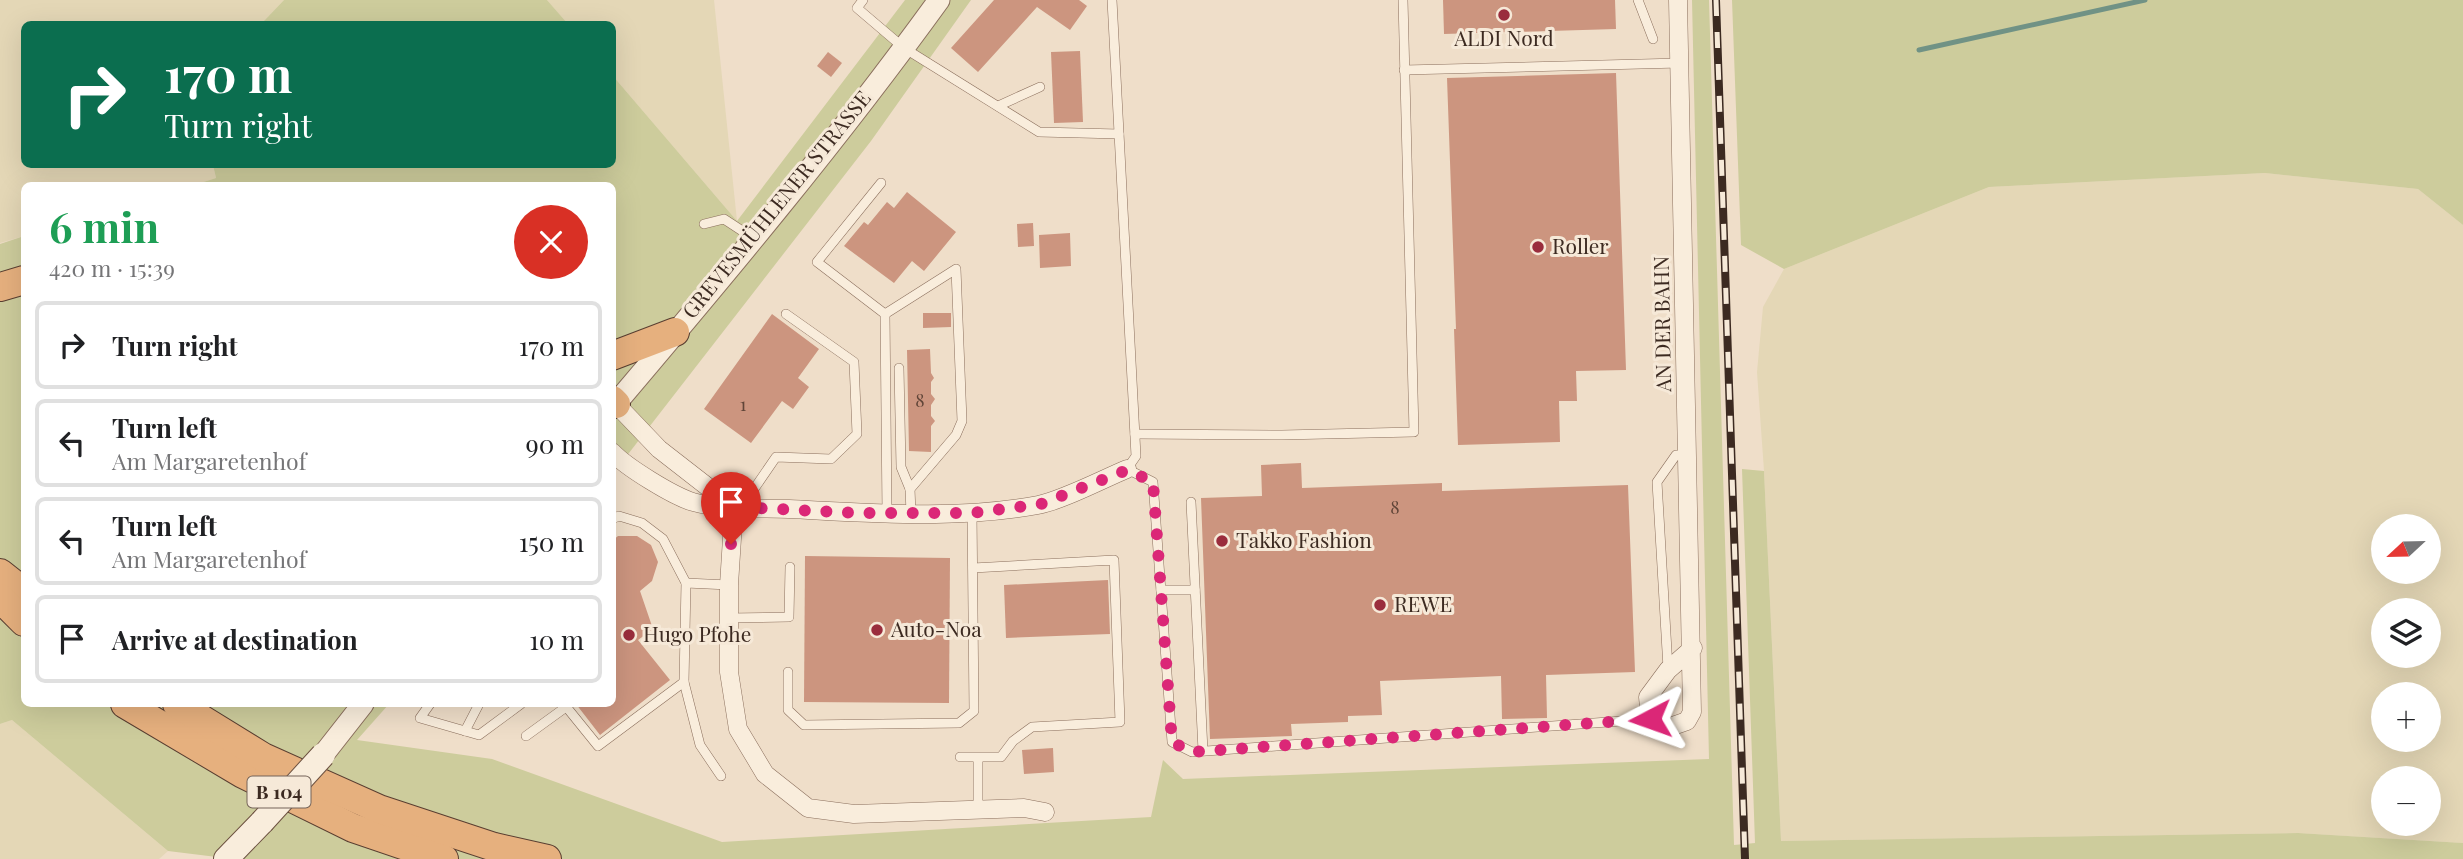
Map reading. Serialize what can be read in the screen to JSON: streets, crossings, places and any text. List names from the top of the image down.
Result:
{
  "streets": {
    "highway": ["B 104"],
    "street": ["GREVESMÜHLENER STRASSE", "AN DER BAHN"]
  },
  "places": [
    "ALDI Nord",
    "Roller",
    "Takko Fashion",
    "REWE",
    "Auto-Noa",
    "Hugo Pfohe"
  ],
  "house_numbers": ["8", "1", "8"],
  "north": "left",
  "page": {
    "turn": ["170 m", "Turn right"],
    "heading": ["6 min", "420 m · 15:39"],
    "list": [
      {
        "name": "Turn right",
        "value": "170 m"
      },
      {
        "name": "Turn left",
        "note": "Am Margaretenhof",
        "value": "90 m"
      },
      {
        "name": "Turn left",
        "note": "Am Margaretenhof",
        "value": "150 m"
      },
      {
        "name": "Arrive at destination",
        "value": "10 m"
      }
    ],
    "map_buttons": ["+", "−"]
  }
}
